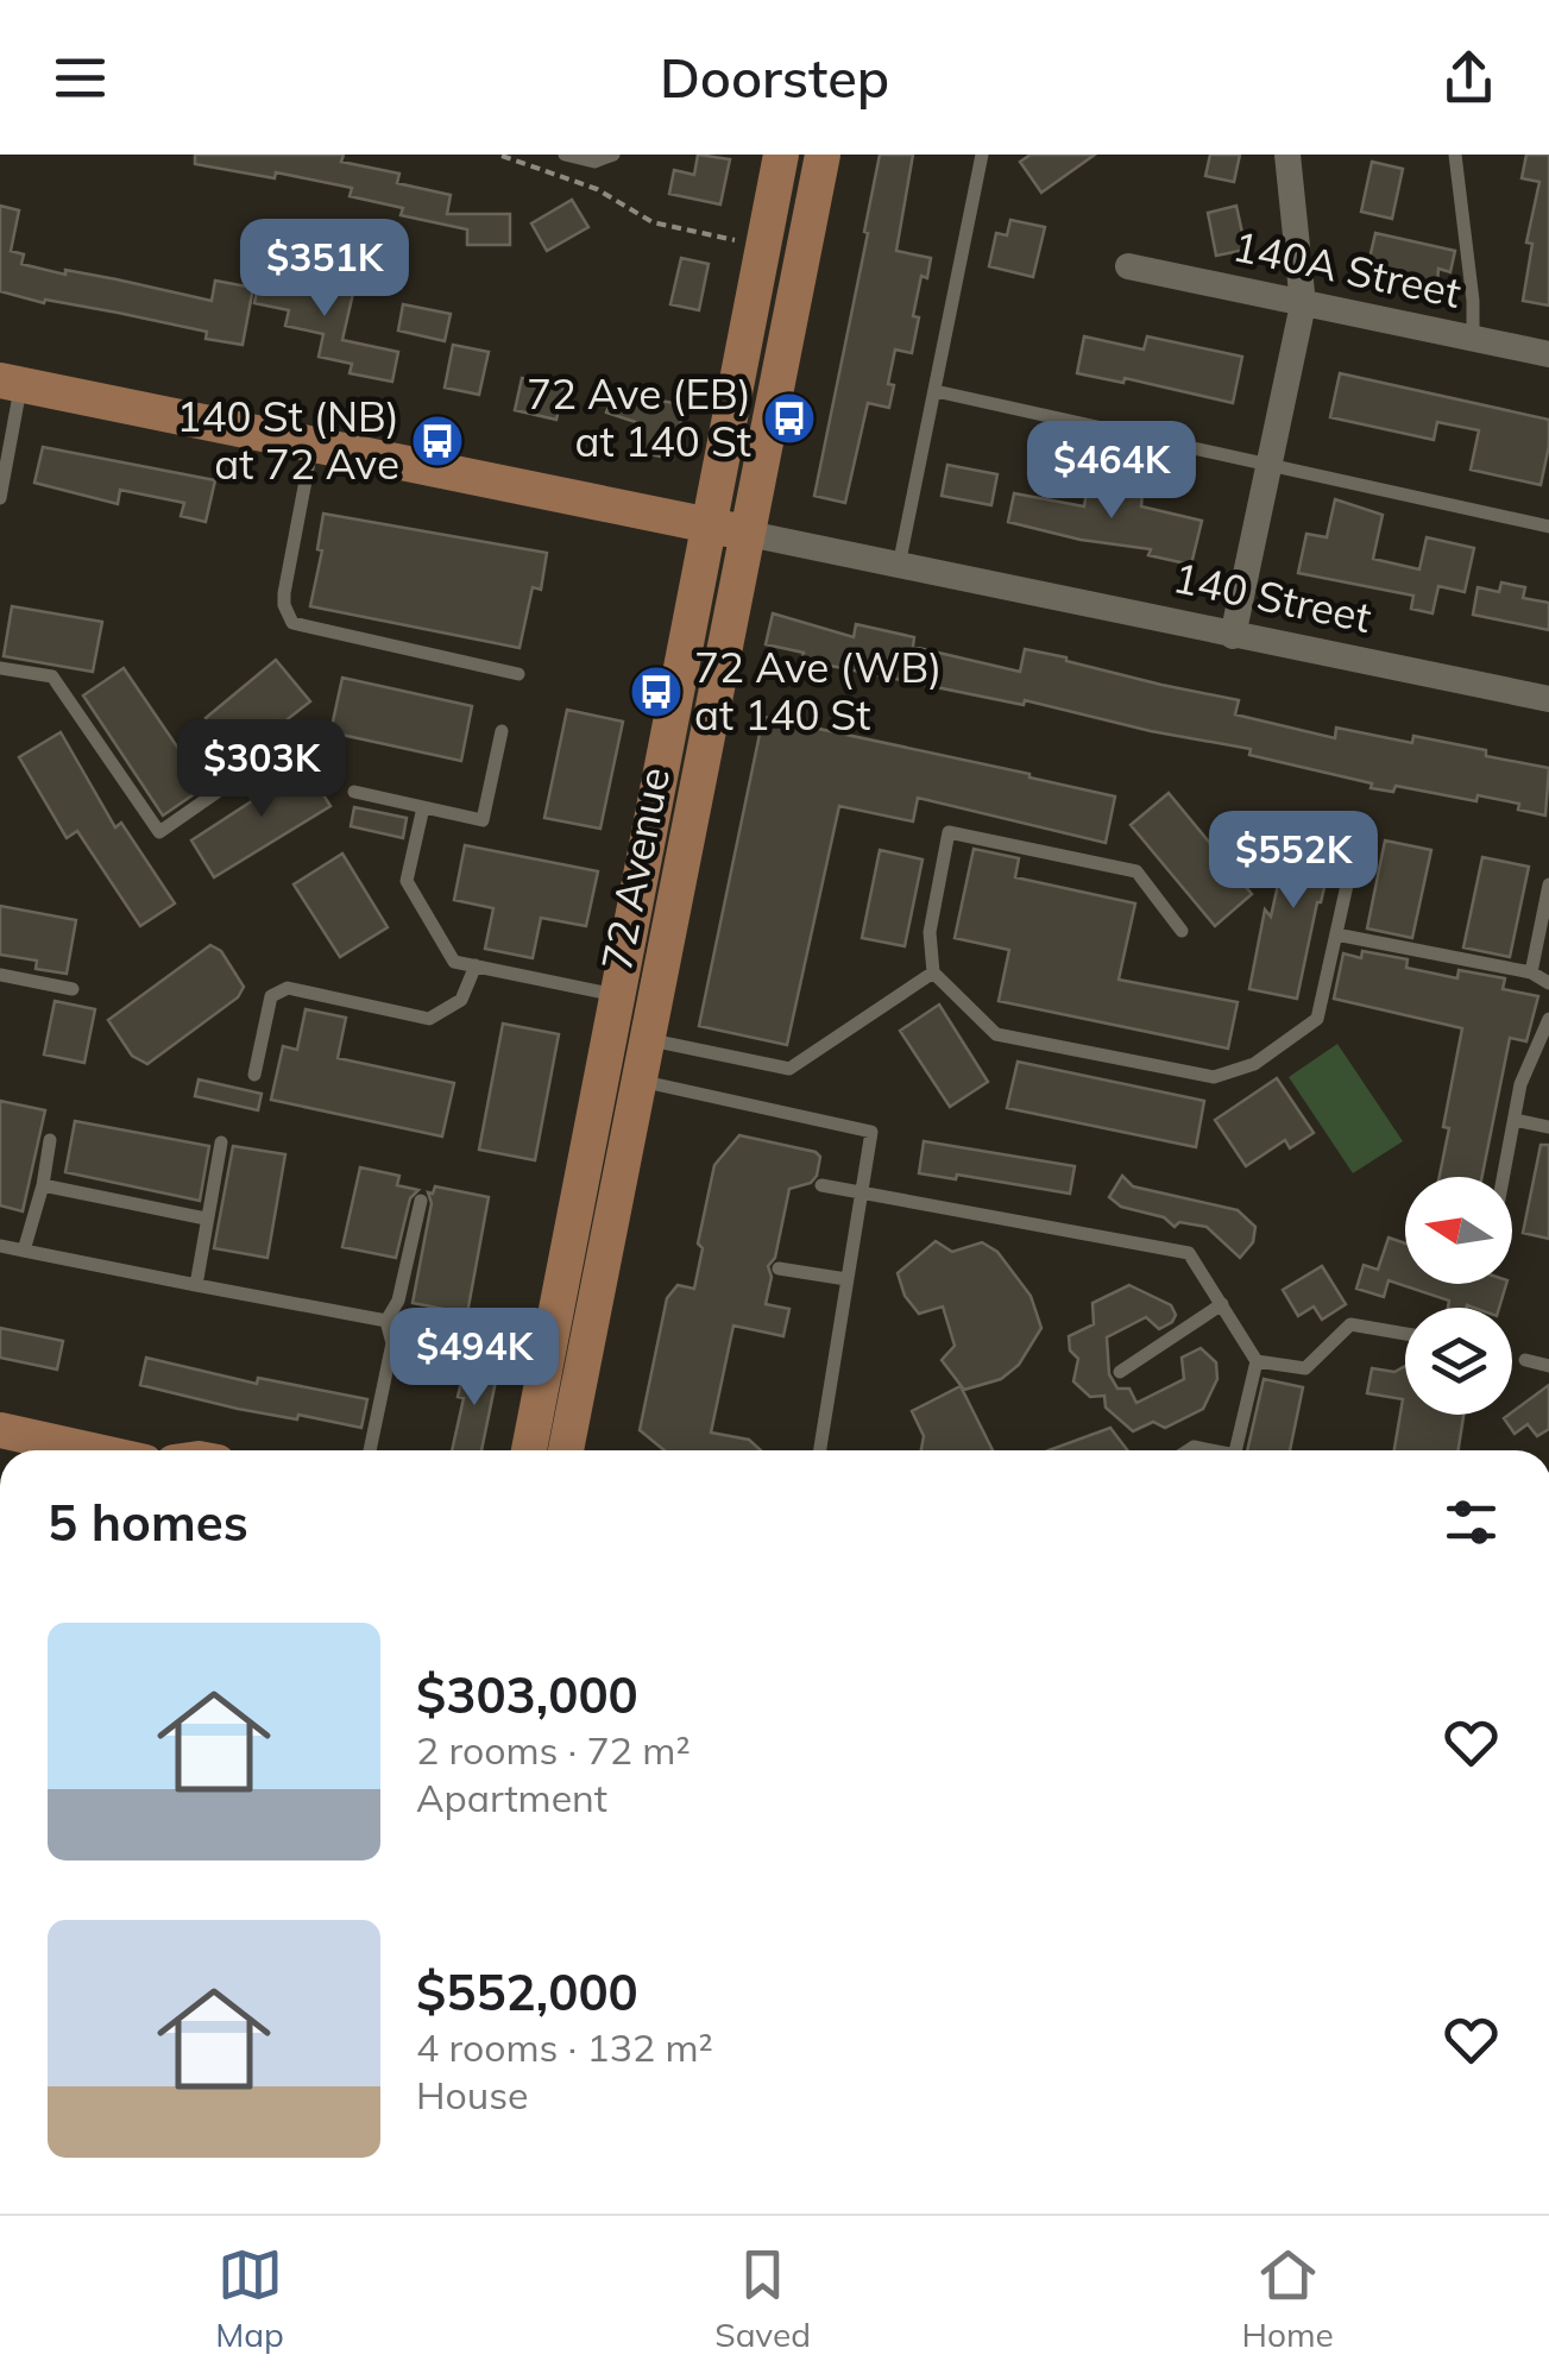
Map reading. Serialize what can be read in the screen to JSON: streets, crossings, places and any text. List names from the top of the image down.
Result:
{
  "streets": {
    "main road": ["140 Street", "72 Avenue"],
    "street": ["140A Street"]
  },
  "crossings": [
    ["140 Street", "72 Avenue"]
  ],
  "places": {
    "bus stop": ["72 Ave (EB) at 140 St", "140 St (NB) at 72 Ave", "72 Ave (WB) at 140 St"]
  },
  "north": "left",
  "page": {
    "header": "Doorstep",
    "price": [
      "$351K",
      "$464K",
      "$303K",
      "$552K",
      "$494K"
    ],
    "heading": "5 homes",
    "list": [
      {
        "name": "$303,000",
        "note": "2 rooms · 72 m² · Apartment"
      },
      {
        "name": "$552,000",
        "note": "4 rooms · 132 m² · House"
      }
    ],
    "tabs": ["Map", "Saved", "Home"]
  }
}
